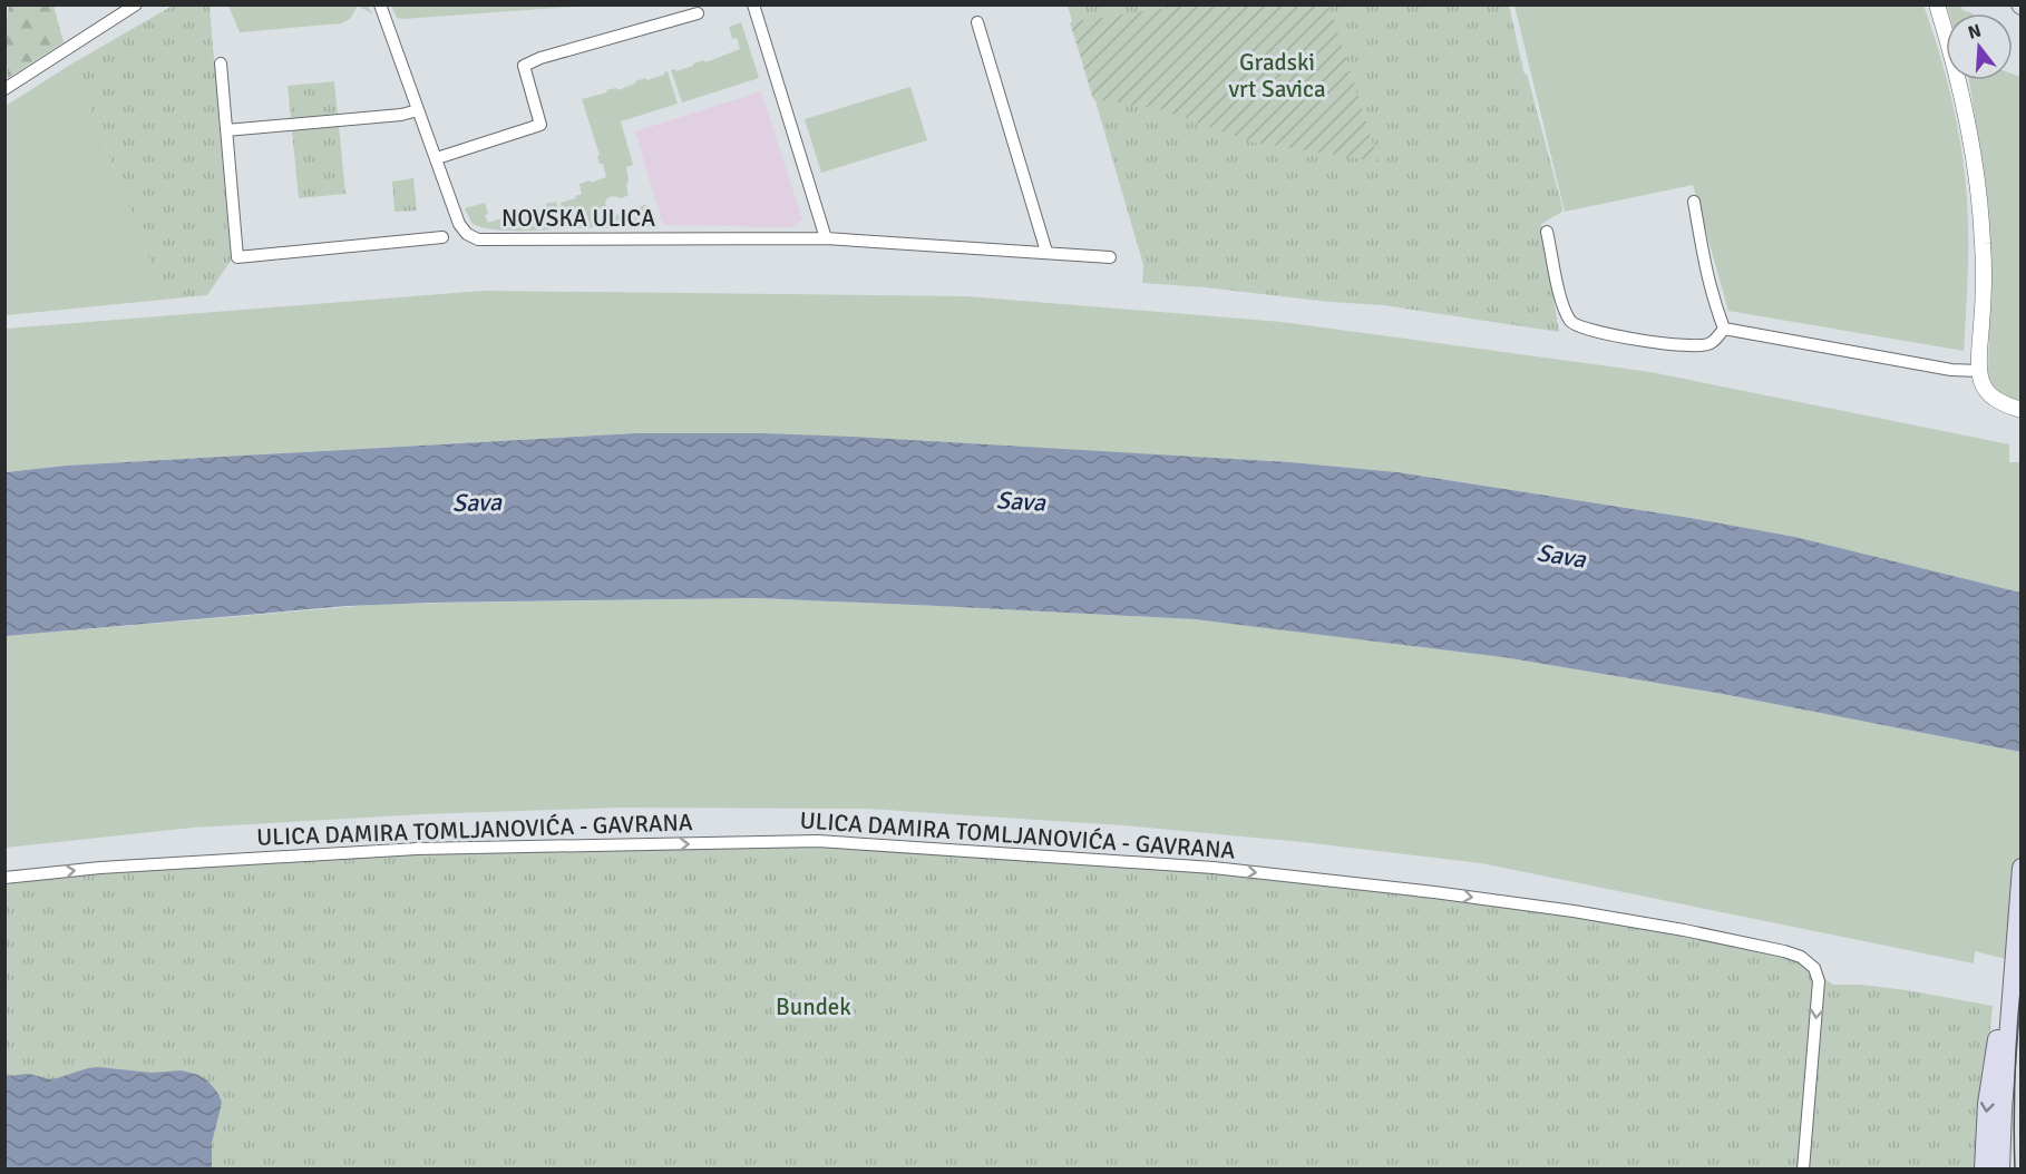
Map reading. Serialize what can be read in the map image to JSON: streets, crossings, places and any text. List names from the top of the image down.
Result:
{
  "streets": {
    "street": ["NOVSKA ULICA", "ULICA DAMIRA TOMLJANOVIĆA - GAVRANA"]
  },
  "one_way": ["ULICA DAMIRA TOMLJANOVIĆA - GAVRANA"],
  "water": ["Sava"],
  "parks": ["Gradski vrt Savica", "Bundek"],
  "north": "top"
}
